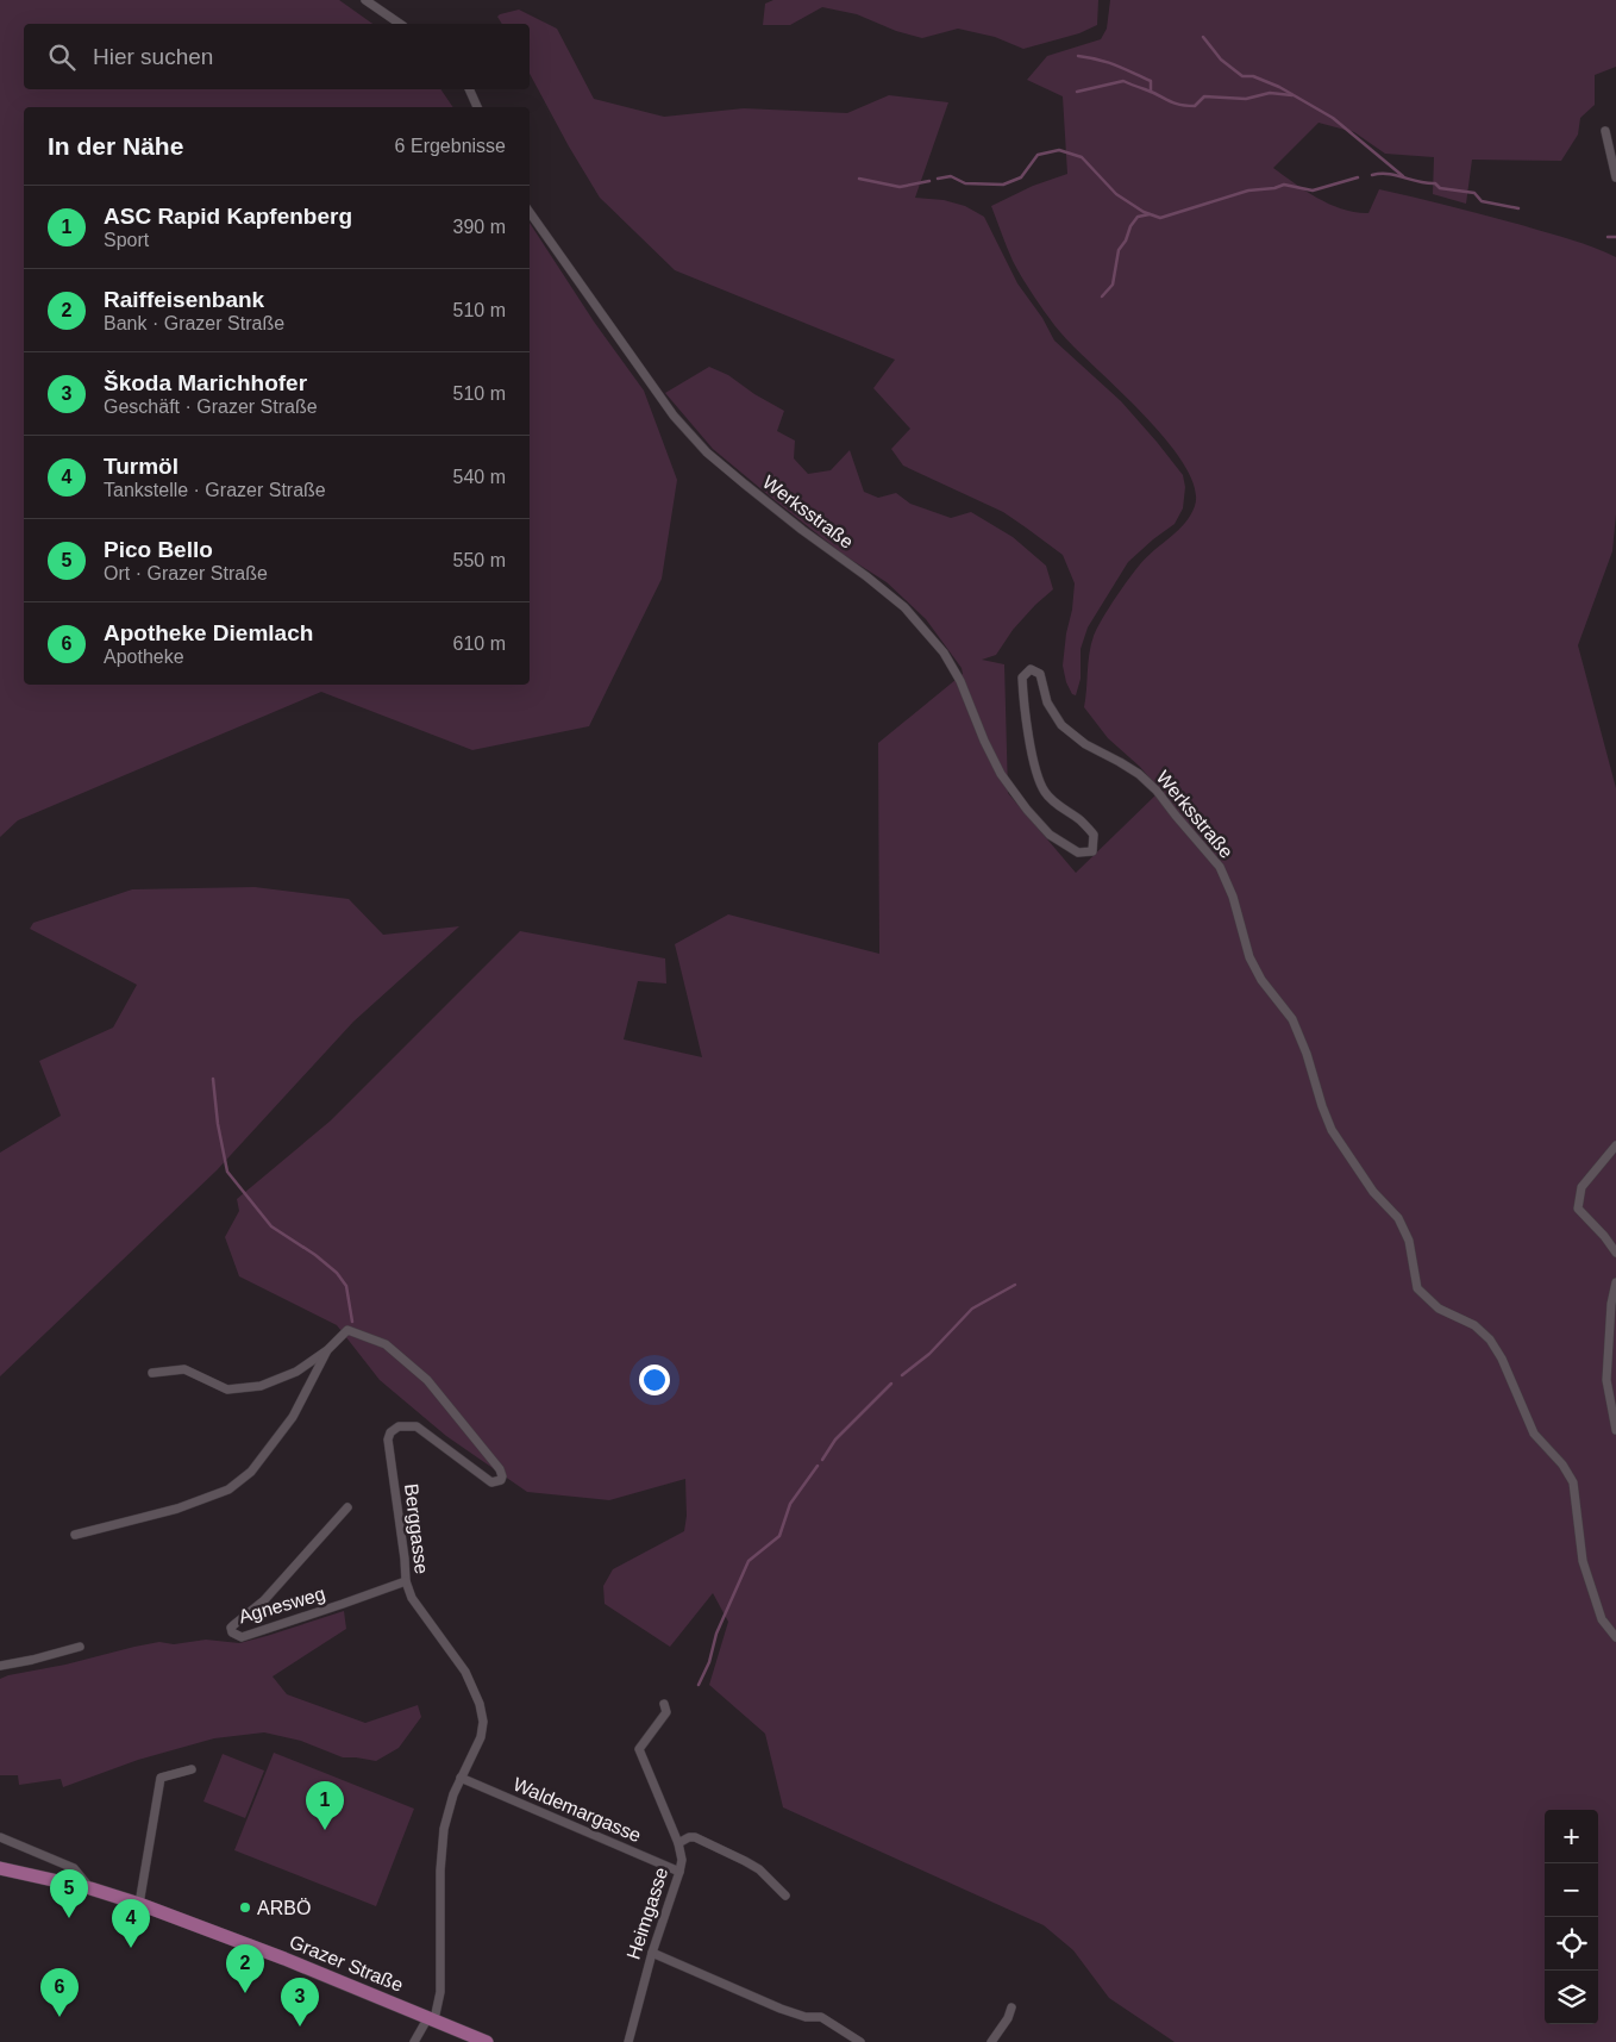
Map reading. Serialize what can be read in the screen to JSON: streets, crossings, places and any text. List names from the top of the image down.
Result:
{
  "streets": {
    "main road": ["Grazer Straße"],
    "street": [
      "Werksstraße",
      "Berggasse",
      "Agnesweg",
      "Waldemargasse",
      "Heimgasse"
    ]
  },
  "crossings": [
    ["Berggasse", "Agnesweg"],
    ["Berggasse", "Waldemargasse"],
    ["Berggasse", "Grazer Straße"],
    ["Waldemargasse", "Heimgasse"]
  ],
  "places": ["ARBÖ"],
  "page": {
    "search": "Hier suchen",
    "heading": ["In der Nähe", "6 Ergebnisse"],
    "list": [
      {
        "mark": "1",
        "name": "ASC Rapid Kapfenberg",
        "note": "Sport",
        "value": "390 m"
      },
      {
        "mark": "2",
        "name": "Raiffeisenbank",
        "note": "Bank · Grazer Straße",
        "value": "510 m"
      },
      {
        "mark": "3",
        "name": "Škoda Marichhofer",
        "note": "Geschäft · Grazer Straße",
        "value": "510 m"
      },
      {
        "mark": "4",
        "name": "Turmöl",
        "note": "Tankstelle · Grazer Straße",
        "value": "540 m"
      },
      {
        "mark": "5",
        "name": "Pico Bello",
        "note": "Ort · Grazer Straße",
        "value": "550 m"
      },
      {
        "mark": "6",
        "name": "Apotheke Diemlach",
        "note": "Apotheke",
        "value": "610 m"
      }
    ],
    "pins": [
      "1",
      "5",
      "4",
      "2",
      "6",
      "3"
    ],
    "map_buttons": ["+", "−"]
  }
}
